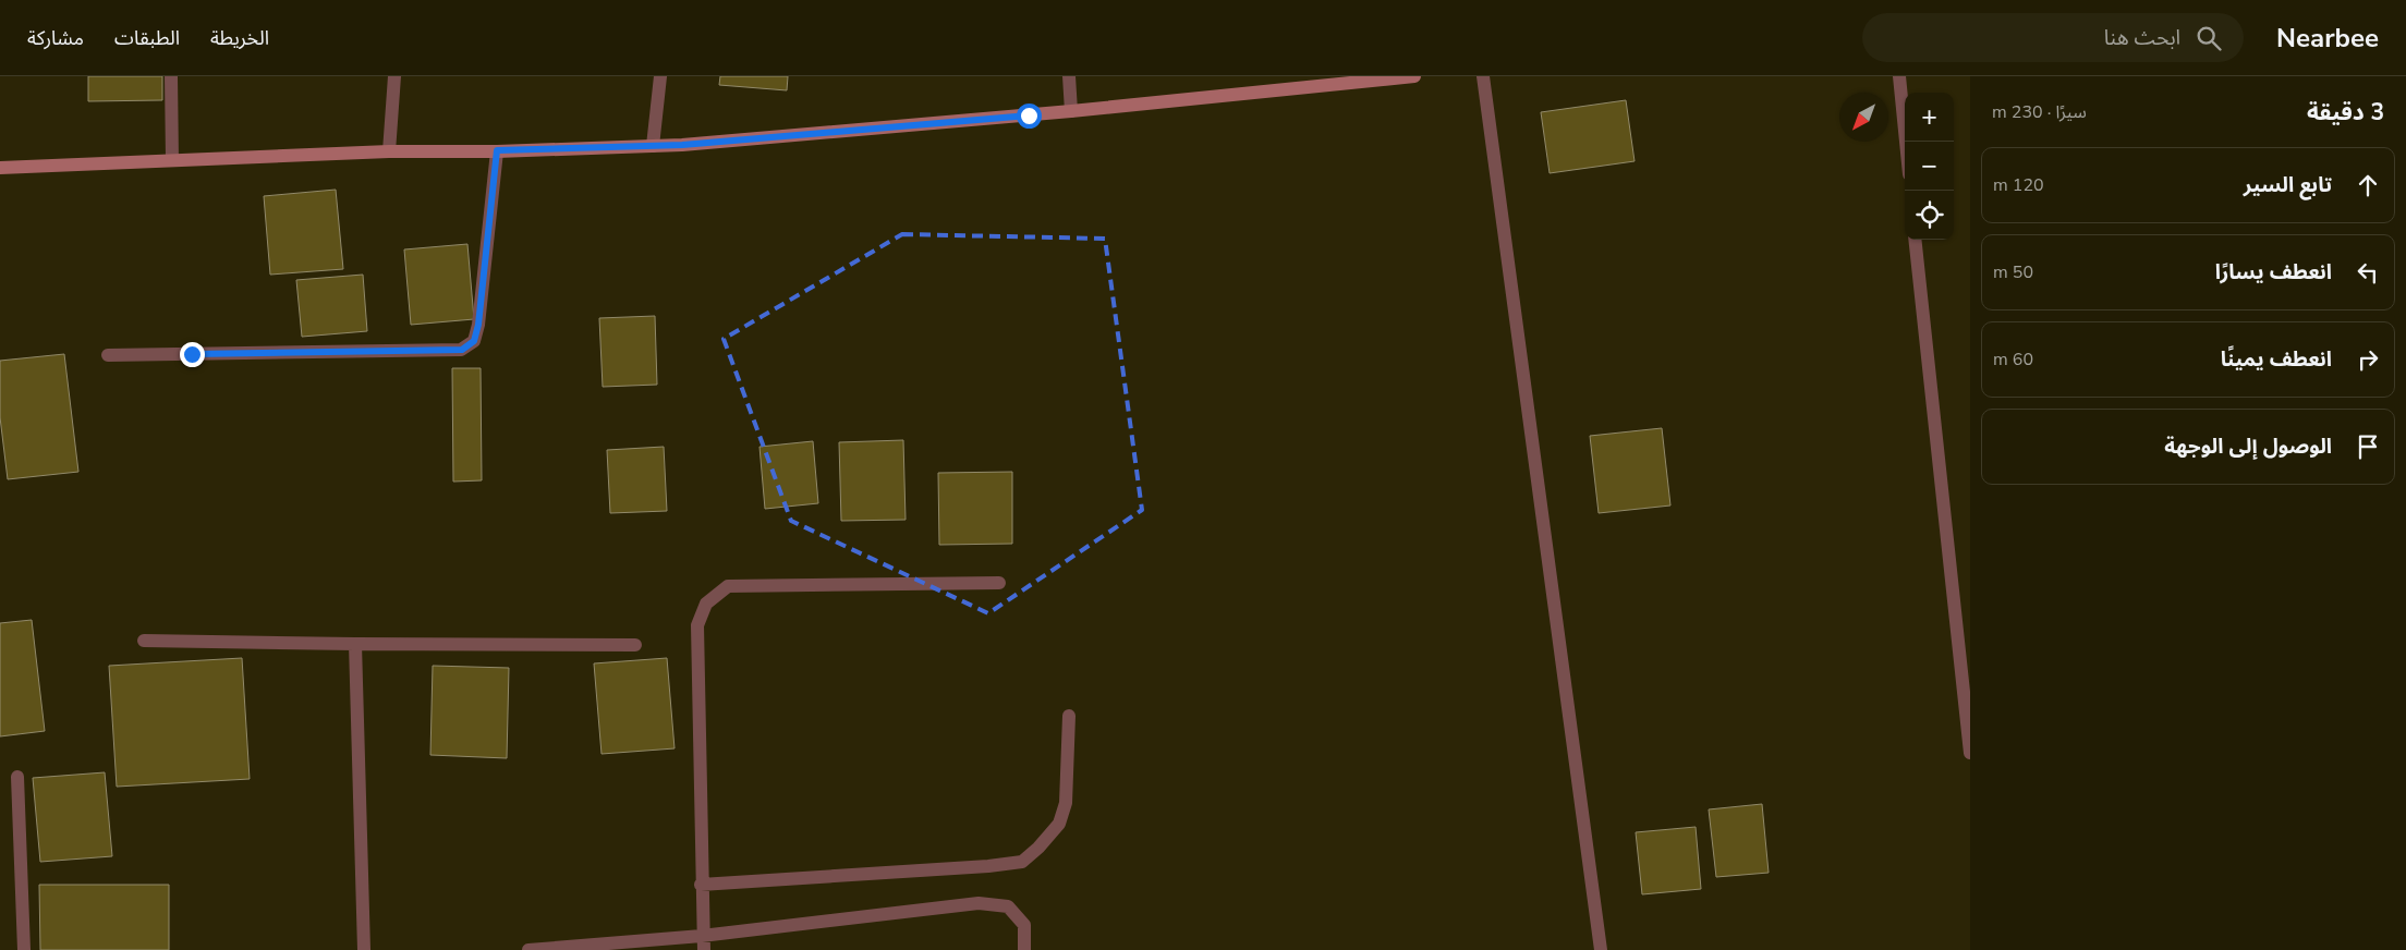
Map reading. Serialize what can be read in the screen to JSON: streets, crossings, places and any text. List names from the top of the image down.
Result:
{
  "north": "bottom left",
  "page": {
    "header": "Nearbee",
    "search": "ابحث هنا",
    "nav": ["الخريطة", "الطبقات", "مشاركة"],
    "heading": ["3 دقيقة", "سيرًا · 230 m"],
    "map_buttons": ["+", "−"],
    "list": [
      ["تابع السير", "120 m"],
      ["انعطف يسارًا", "50 m"],
      ["انعطف يمينًا", "60 m"],
      "الوصول إلى الوجهة"
    ]
  }
}
